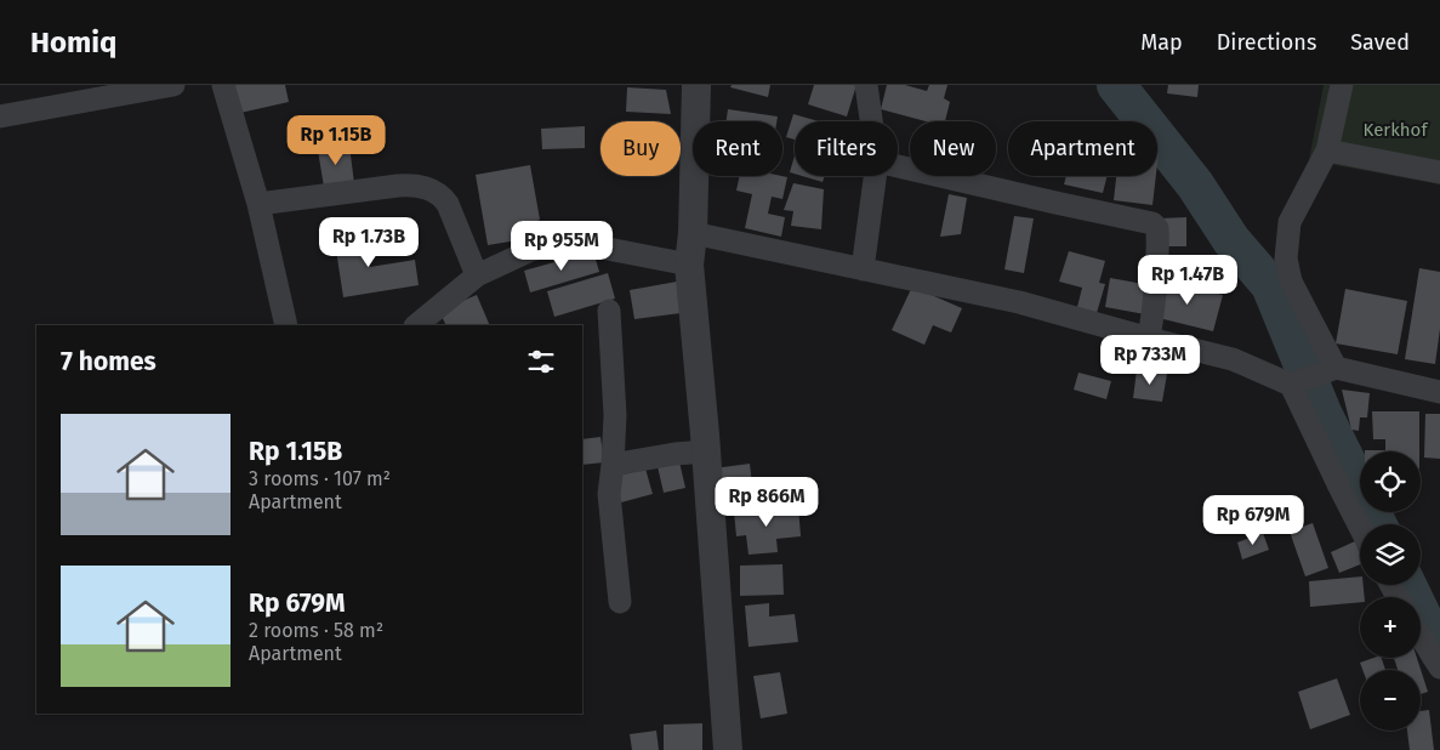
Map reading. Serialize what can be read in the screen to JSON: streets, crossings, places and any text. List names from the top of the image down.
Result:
{
  "parks": ["Kerkhof"],
  "page": {
    "header": "Homiq",
    "nav": ["Map", "Directions", "Saved"],
    "price": [
      "Rp 1.15B",
      "Rp 1.73B",
      "Rp 955M",
      "Rp 1.47B",
      "Rp 733M",
      "Rp 866M",
      "Rp 679M"
    ],
    "chip": [
      "Buy",
      "Rent",
      "Filters",
      "New",
      "Apartment"
    ],
    "heading": "7 homes",
    "list": [
      {
        "name": "Rp 1.15B",
        "note": "3 rooms · 107 m² · Apartment"
      },
      {
        "name": "Rp 679M",
        "note": "2 rooms · 58 m² · Apartment"
      }
    ],
    "map_buttons": ["+", "−"]
  }
}
